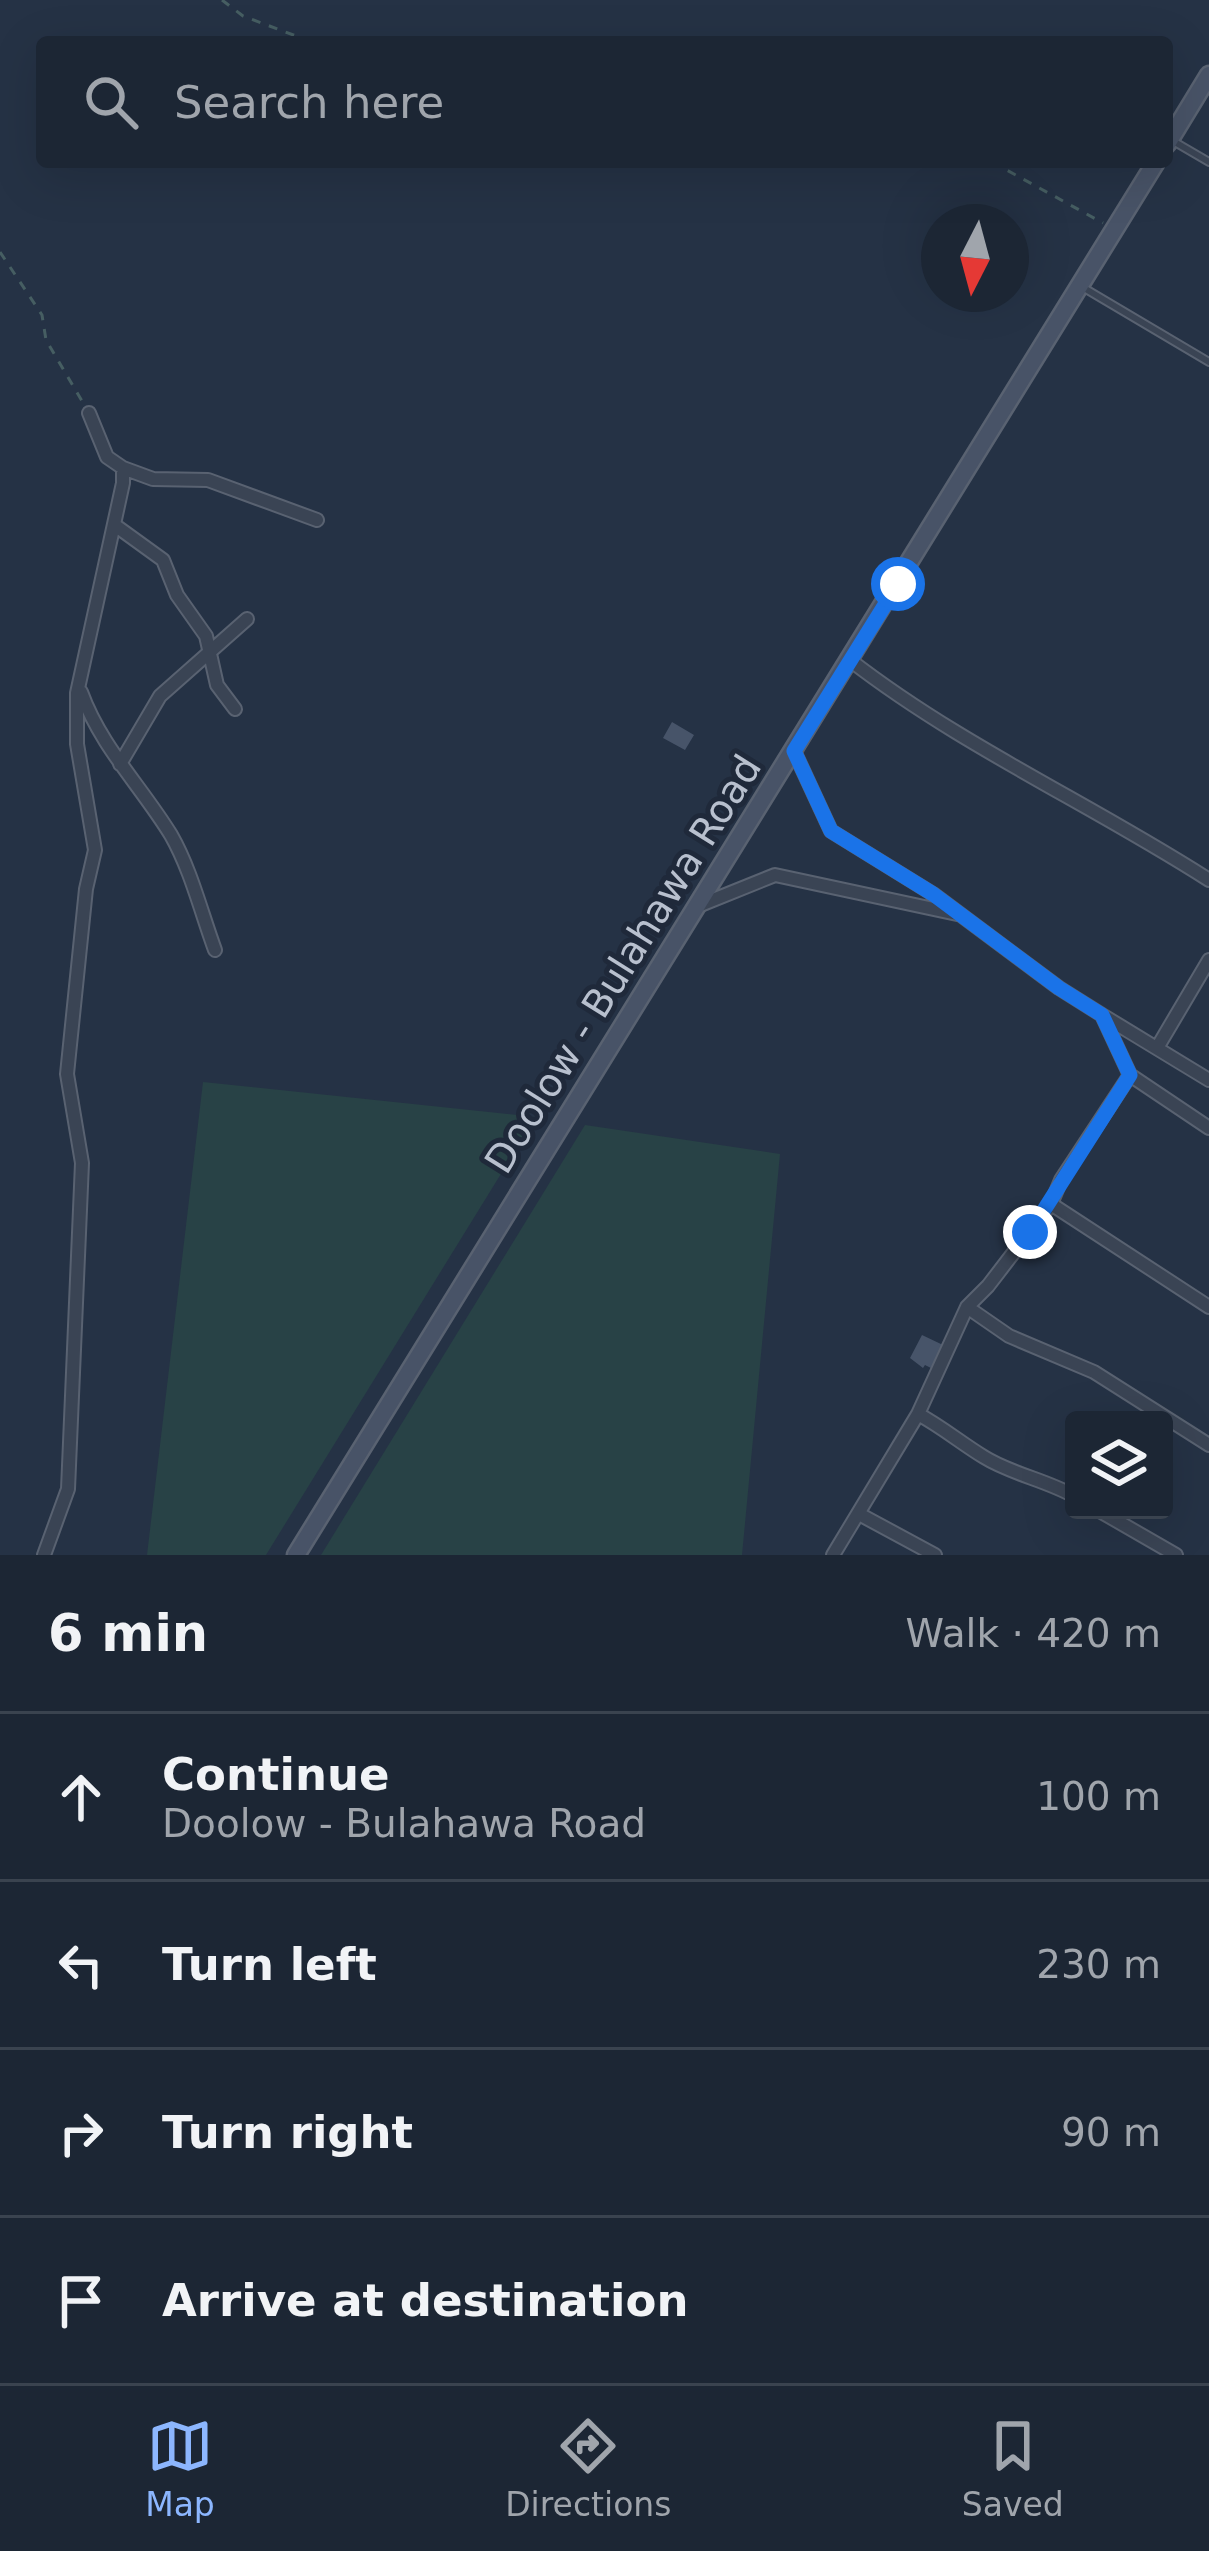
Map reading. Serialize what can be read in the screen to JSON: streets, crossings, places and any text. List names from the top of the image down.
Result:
{
  "streets": {
    "main road": ["Doolow - Bulahawa Road"]
  },
  "north": "bottom",
  "page": {
    "search": "Search here",
    "heading": ["6 min", "Walk · 420 m"],
    "list": [
      ["Continue", "Doolow - Bulahawa Road", "100 m"],
      ["Turn left", "230 m"],
      ["Turn right", "90 m"],
      "Arrive at destination"
    ],
    "nav": ["Map", "Directions", "Saved"]
  }
}
